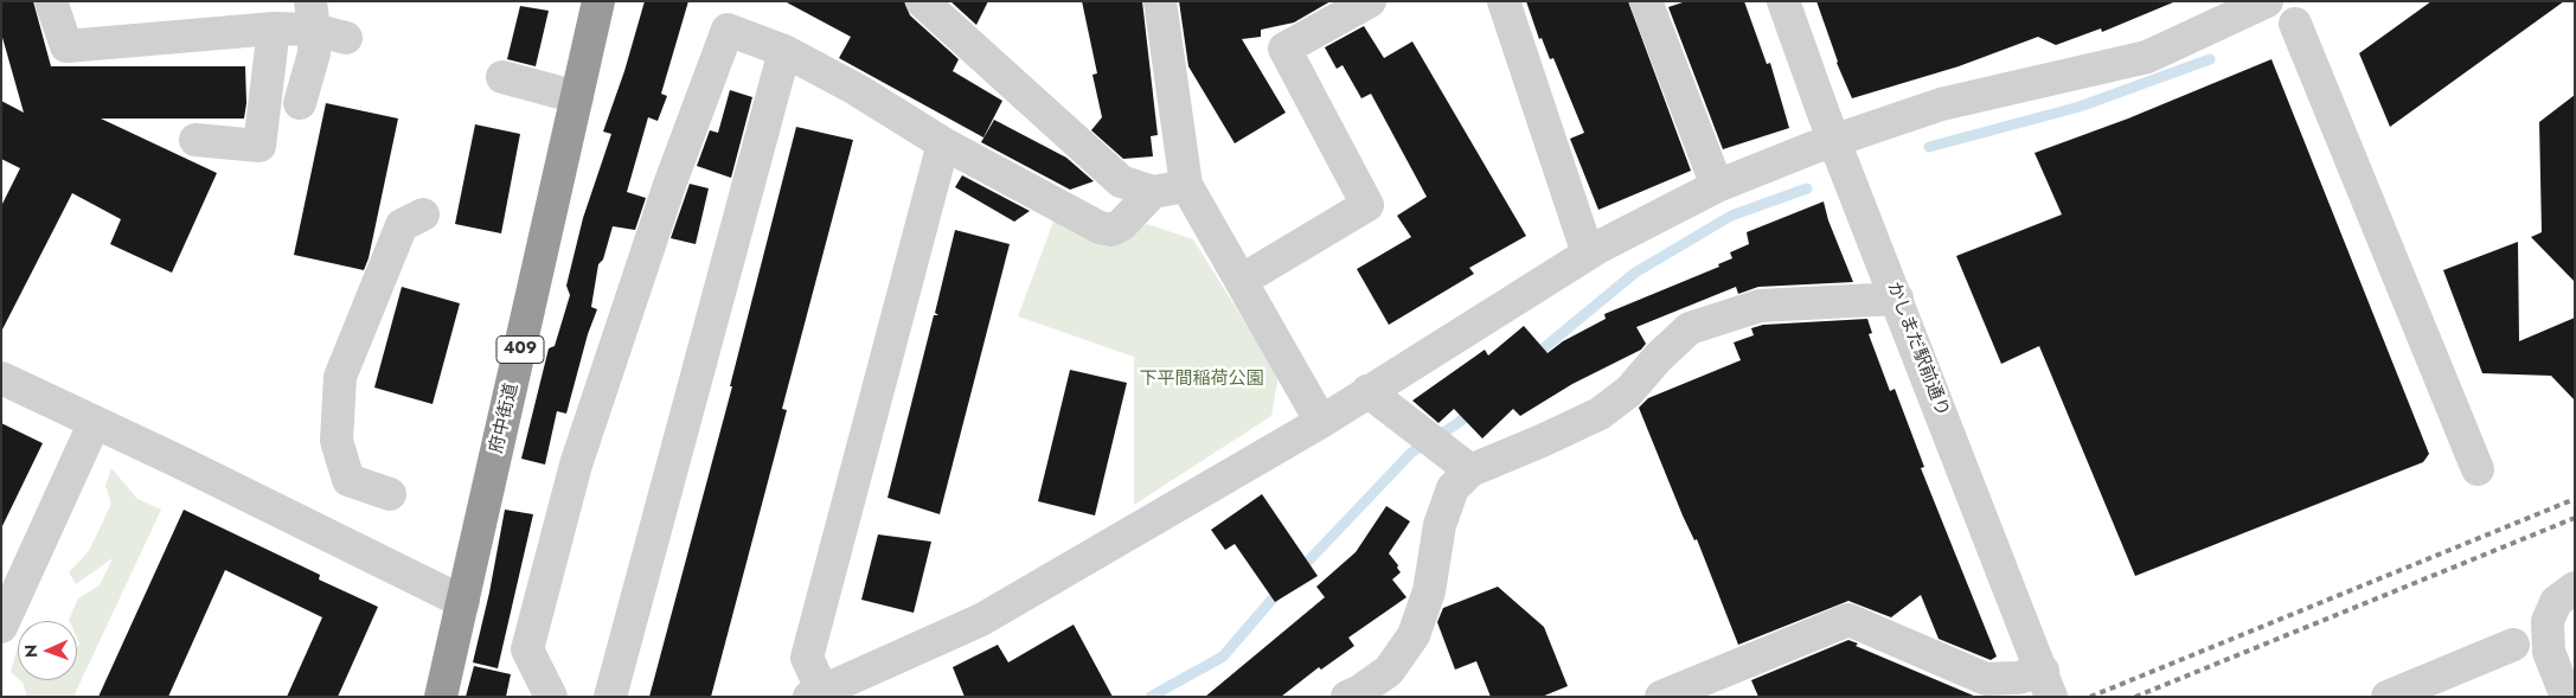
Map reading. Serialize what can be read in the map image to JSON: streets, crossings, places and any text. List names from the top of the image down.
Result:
{
  "streets": {
    "highway": ["409", "府中街道"],
    "street": ["かしまだ駅前通り"]
  },
  "parks": ["下平間稲荷公園"],
  "north": "left"
}
